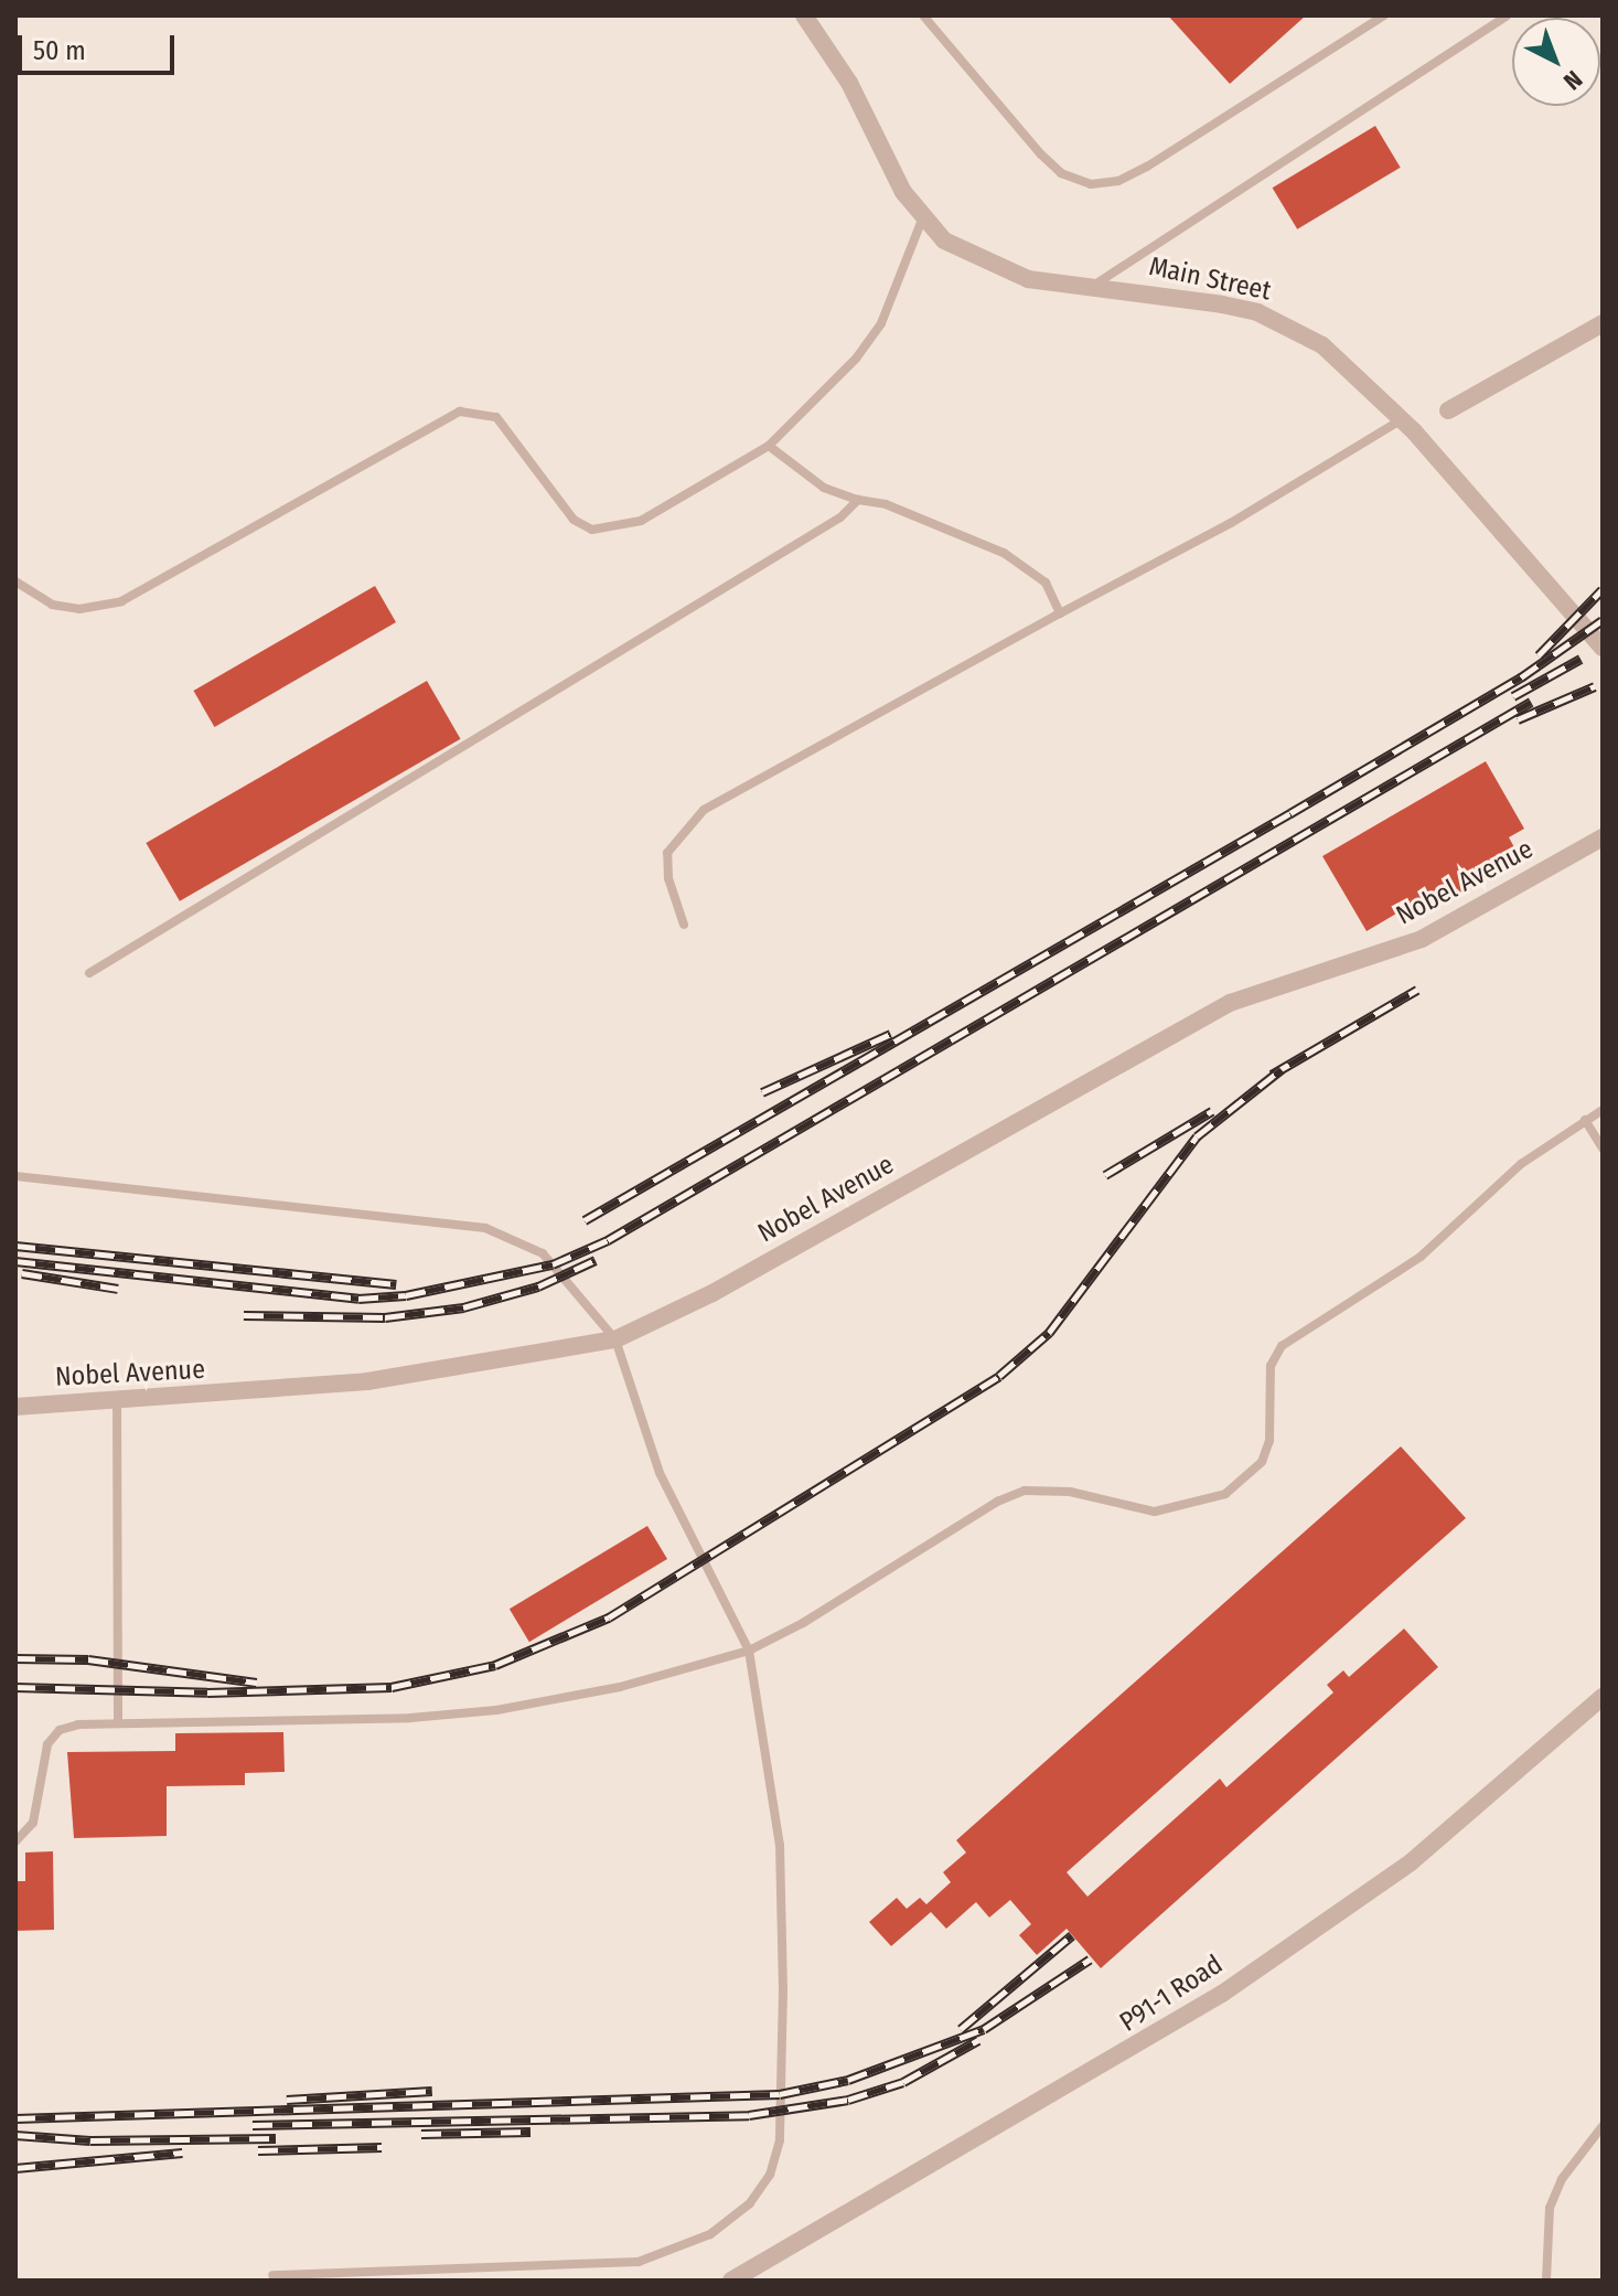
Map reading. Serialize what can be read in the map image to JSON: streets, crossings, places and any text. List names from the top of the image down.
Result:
{
  "streets": {
    "street": ["Main Street", "Nobel Avenue", "P91-1 Road"]
  },
  "scale_bar": "50 m",
  "north": "bottom right"
}
